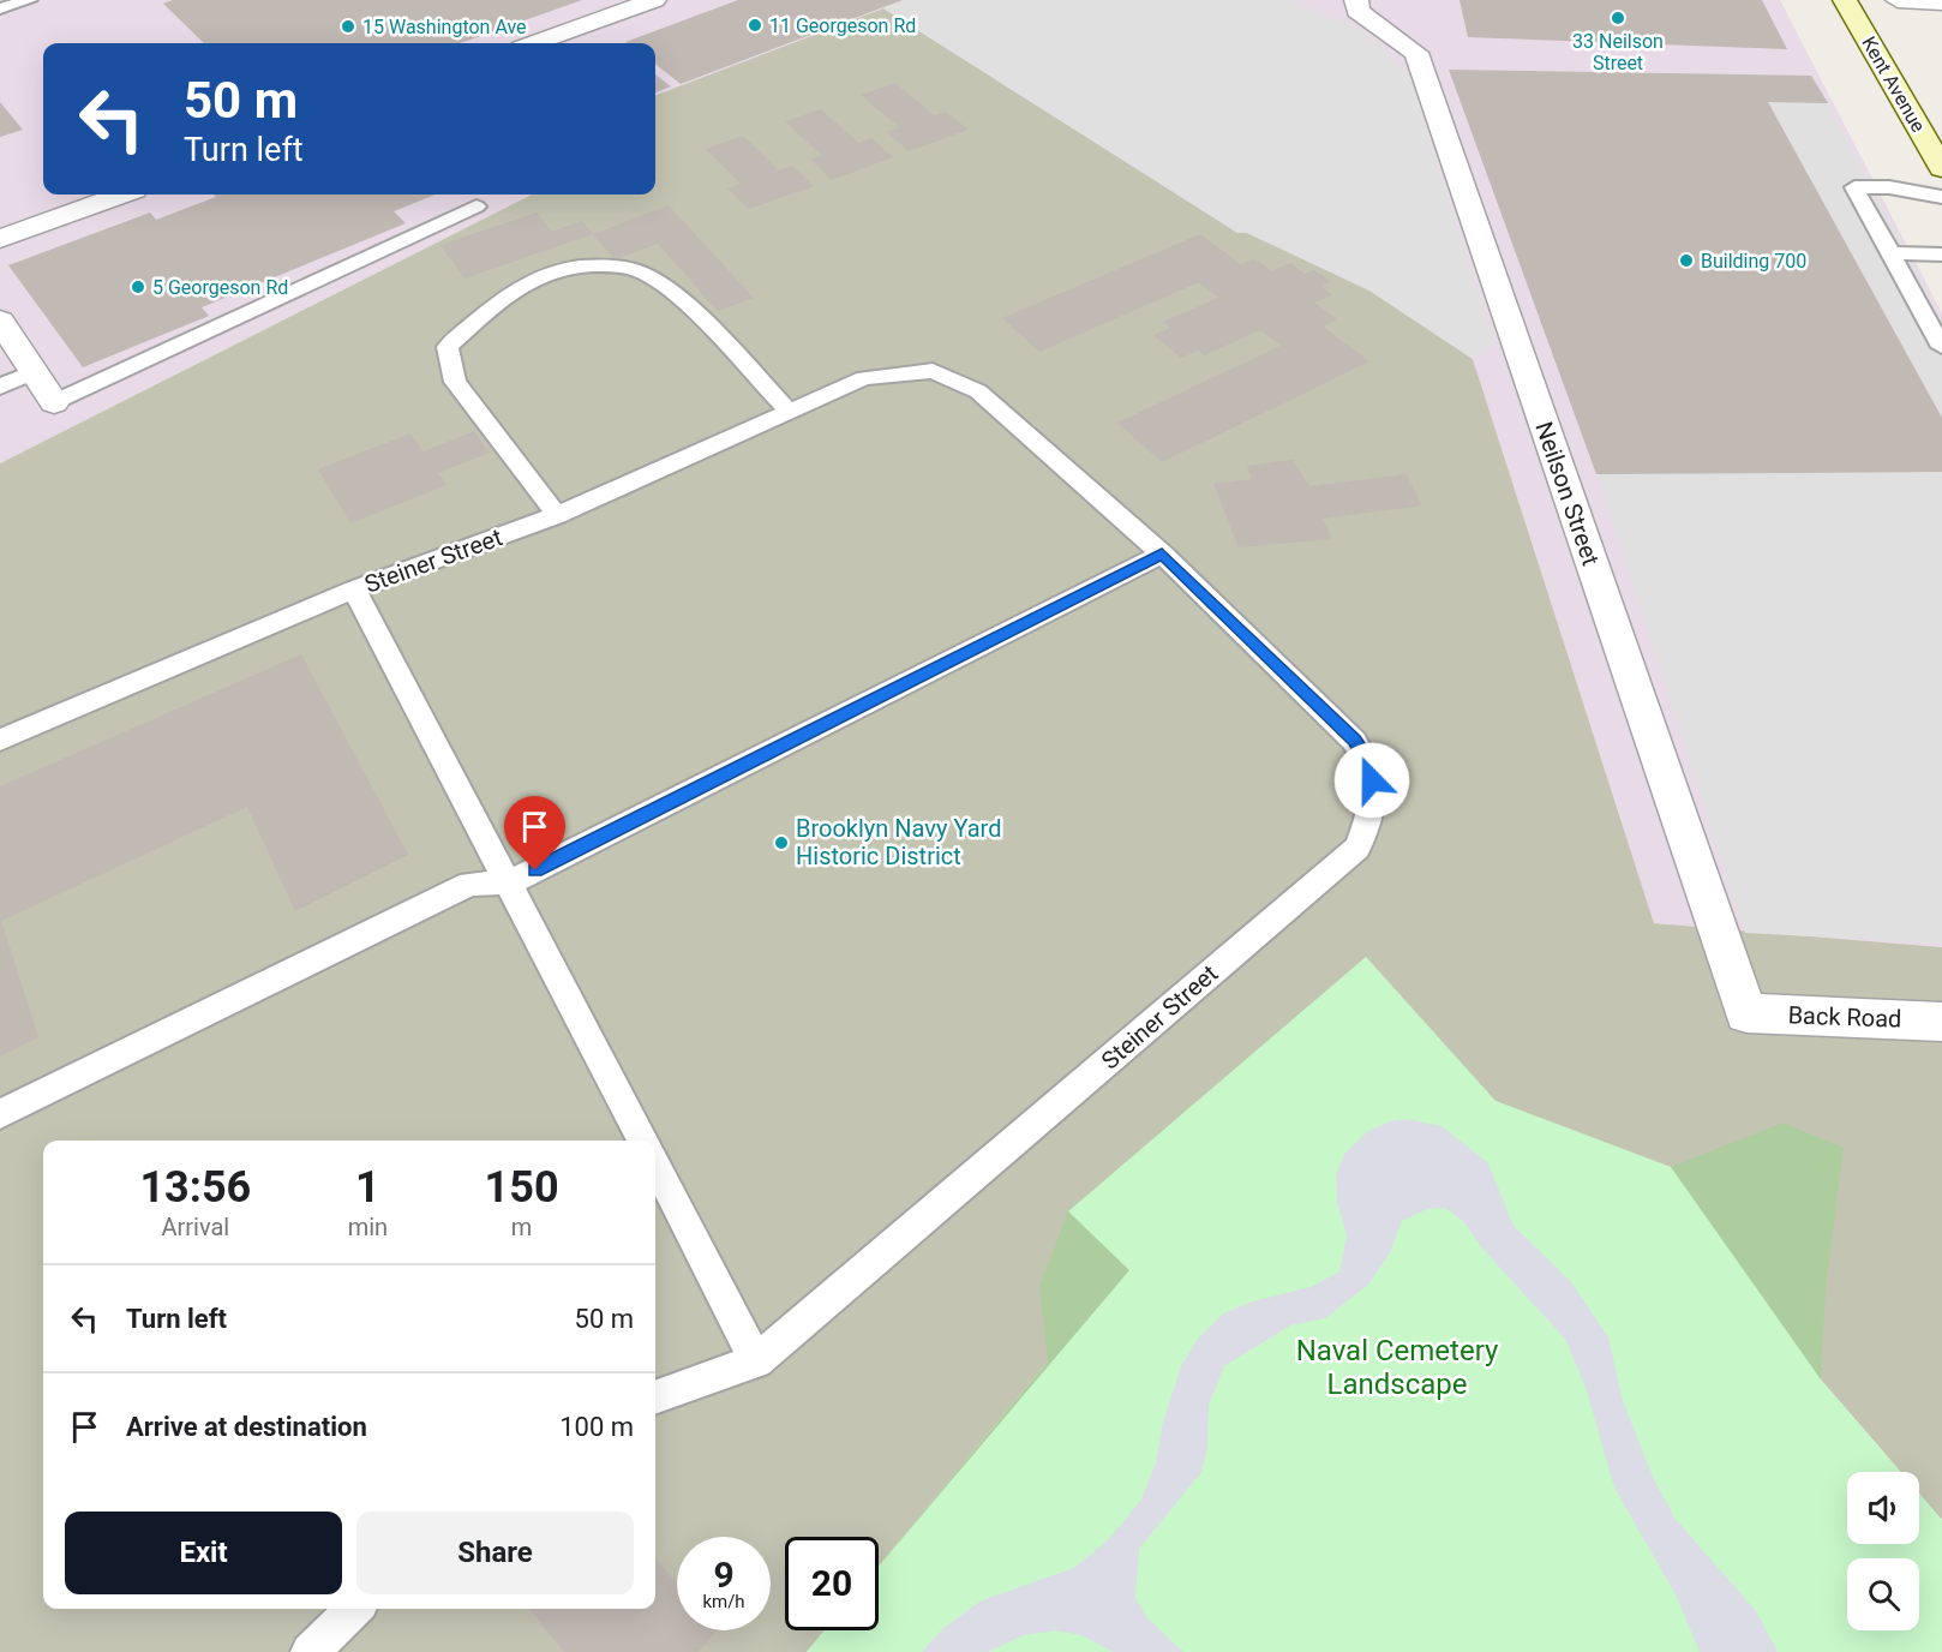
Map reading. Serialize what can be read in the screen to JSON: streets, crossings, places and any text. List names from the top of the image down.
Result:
{
  "streets": {
    "main road": ["Kent Avenue"],
    "street": ["Neilson Street", "Back Road"],
    "lane": ["Steiner Street"]
  },
  "crossings": [
    ["Neilson Street", "Back Road"]
  ],
  "parks": ["Naval Cemetery Landscape"],
  "places": [
    "33 Neilson Street",
    "11 Georgeson Rd",
    "15 Washington Ave",
    "Building 700",
    "5 Georgeson Rd",
    "Brooklyn Navy Yard Historic District"
  ],
  "page": {
    "turn": ["50 m", "Turn left"],
    "eta": [
      "13:56",
      "Arrival",
      "1",
      "min",
      "150",
      "m"
    ],
    "list": [
      {
        "name": "Turn left",
        "value": "50 m"
      },
      {
        "name": "Arrive at destination",
        "value": "100 m"
      }
    ],
    "buttons": ["Exit", "Share"],
    "speed": "9 km/h",
    "limit": "20"
  }
}
